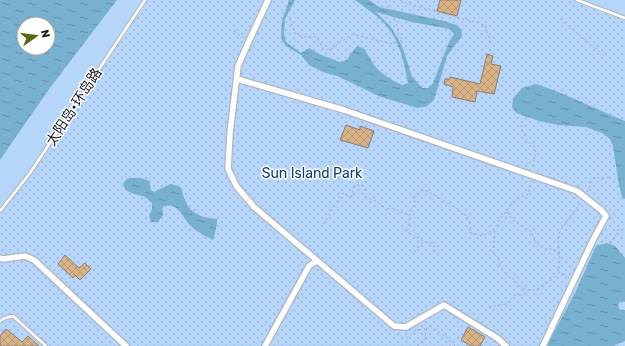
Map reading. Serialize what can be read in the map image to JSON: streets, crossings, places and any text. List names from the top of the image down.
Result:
{
  "streets": {
    "lane": ["太阳岛•环岛路"]
  },
  "parks": ["Sun Island Park"],
  "north": "right"
}
